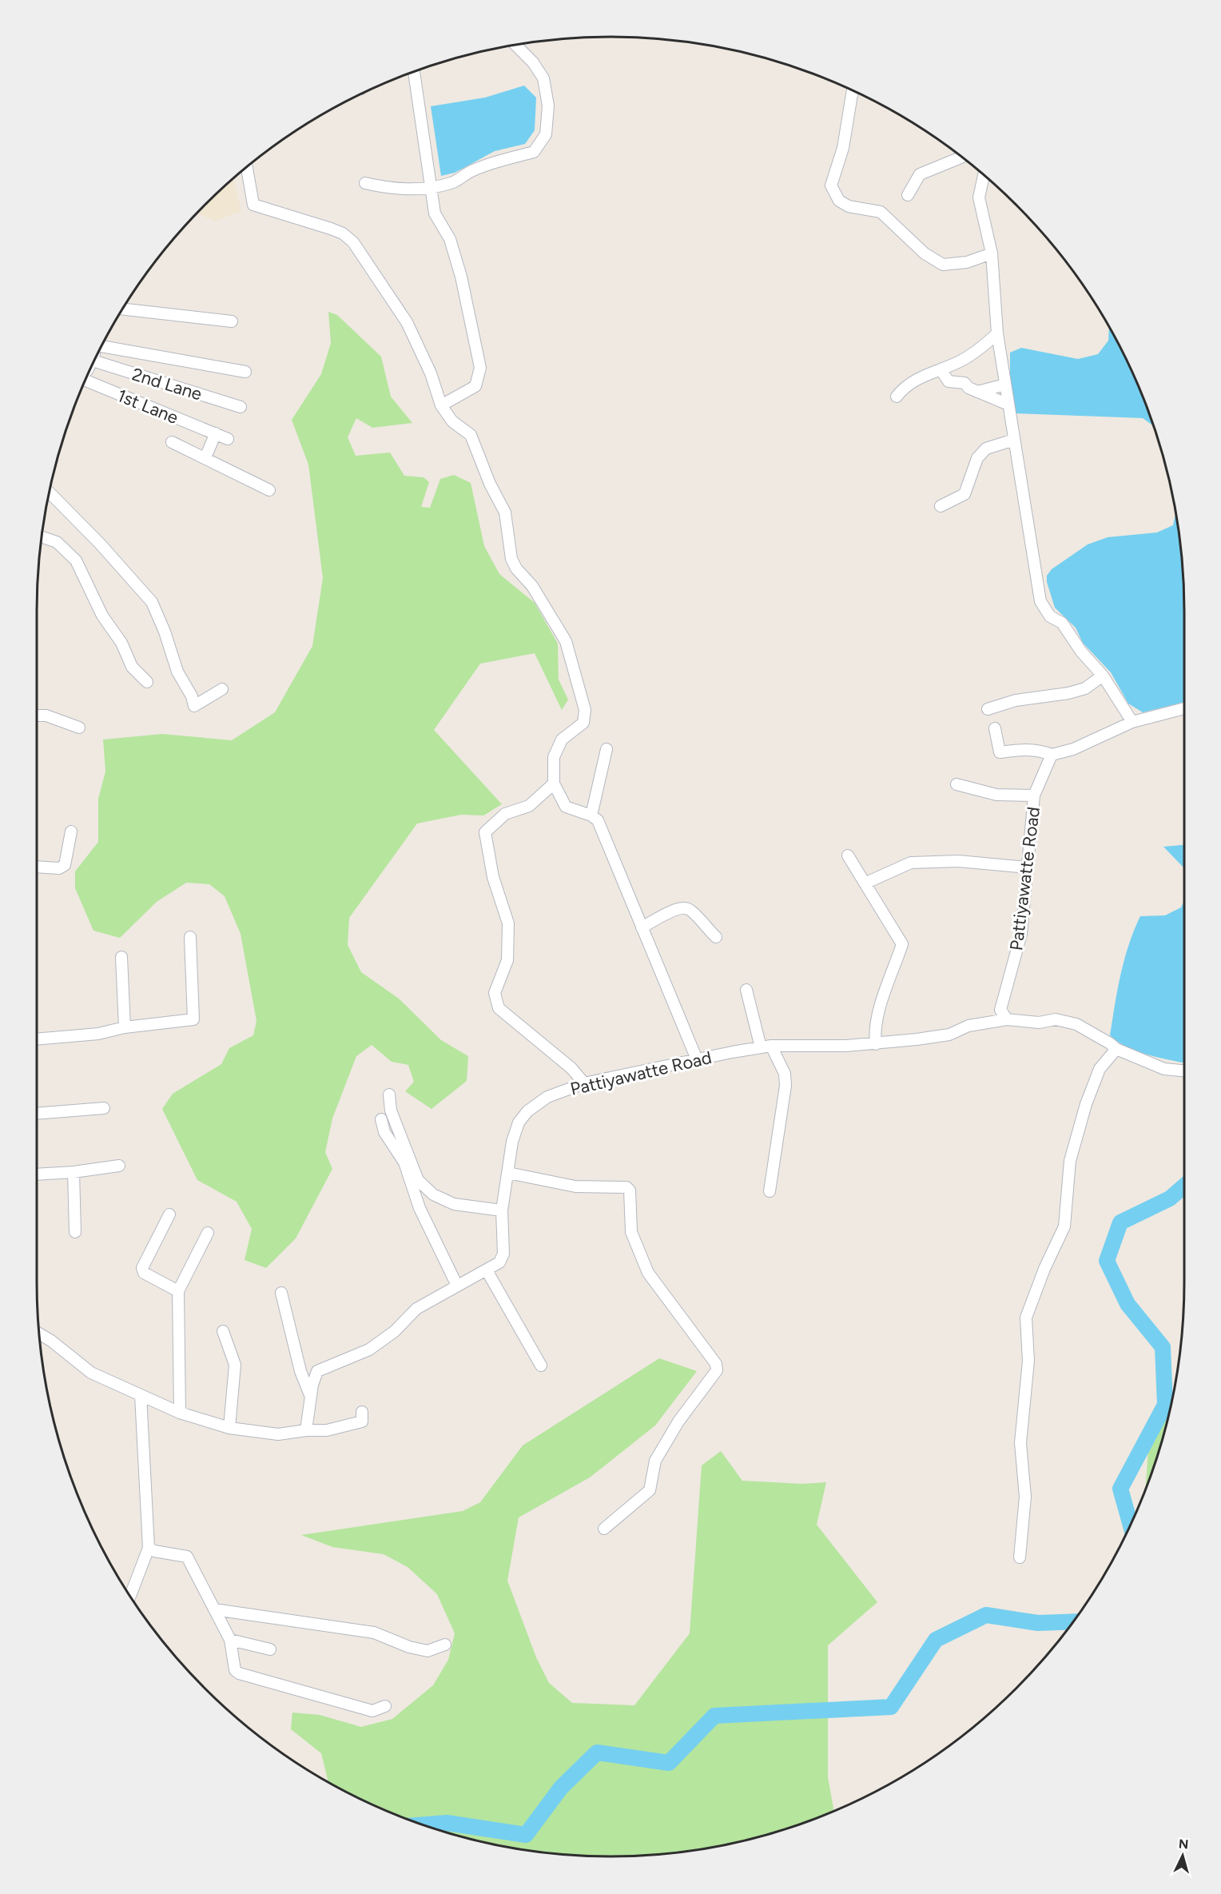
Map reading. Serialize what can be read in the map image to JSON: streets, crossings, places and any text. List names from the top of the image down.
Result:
{
  "streets": {
    "street": ["2nd Lane", "1st Lane", "Pattiyawatte Road"]
  },
  "north": "top"
}
